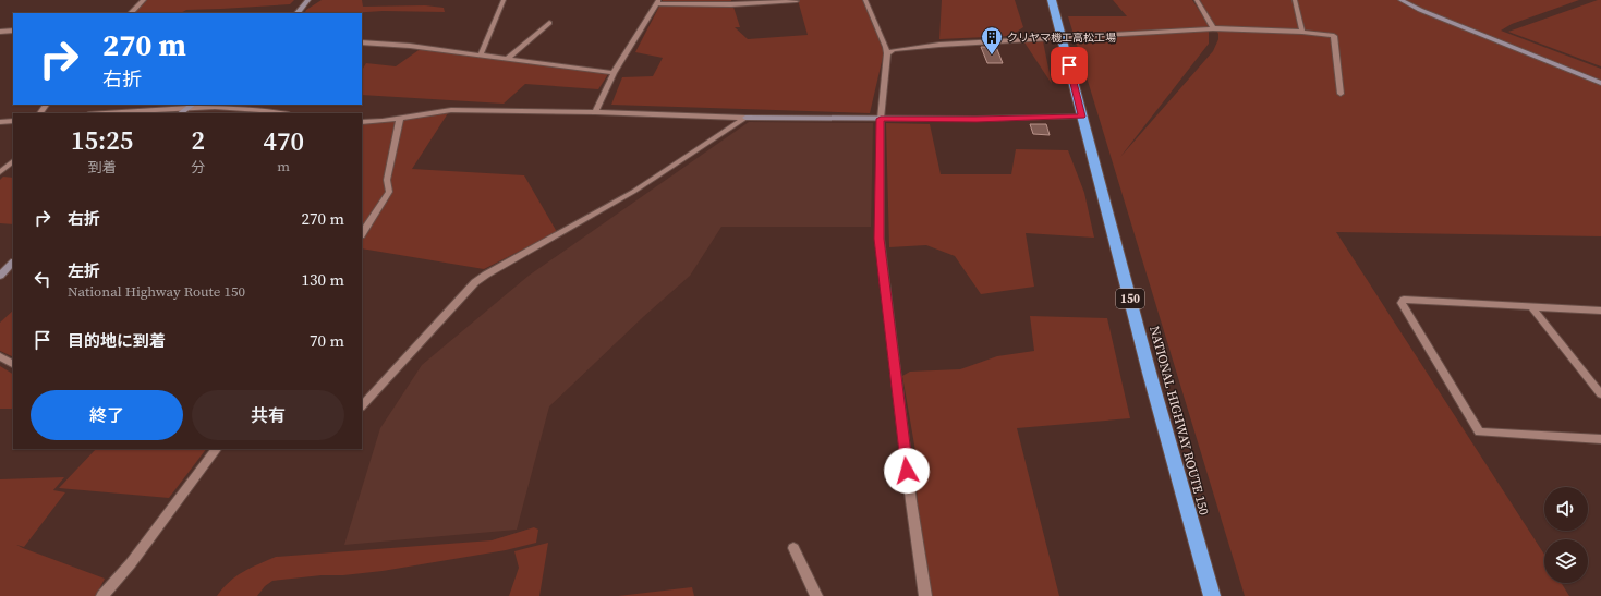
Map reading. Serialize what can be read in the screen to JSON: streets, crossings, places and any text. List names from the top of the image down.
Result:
{
  "streets": {
    "highway": ["150", "NATIONAL HIGHWAY ROUTE 150"]
  },
  "places": {
    "building": ["クリヤマ機工高松工場"]
  },
  "page": {
    "turn": ["270 m", "右折"],
    "eta": [
      "15:25",
      "到着",
      "2",
      "分",
      "470",
      "m"
    ],
    "list": [
      {
        "name": "右折",
        "value": "270 m"
      },
      {
        "name": "左折",
        "note": "National Highway Route 150",
        "value": "130 m"
      },
      {
        "name": "目的地に到着",
        "value": "70 m"
      }
    ],
    "buttons": ["終了", "共有"]
  }
}
